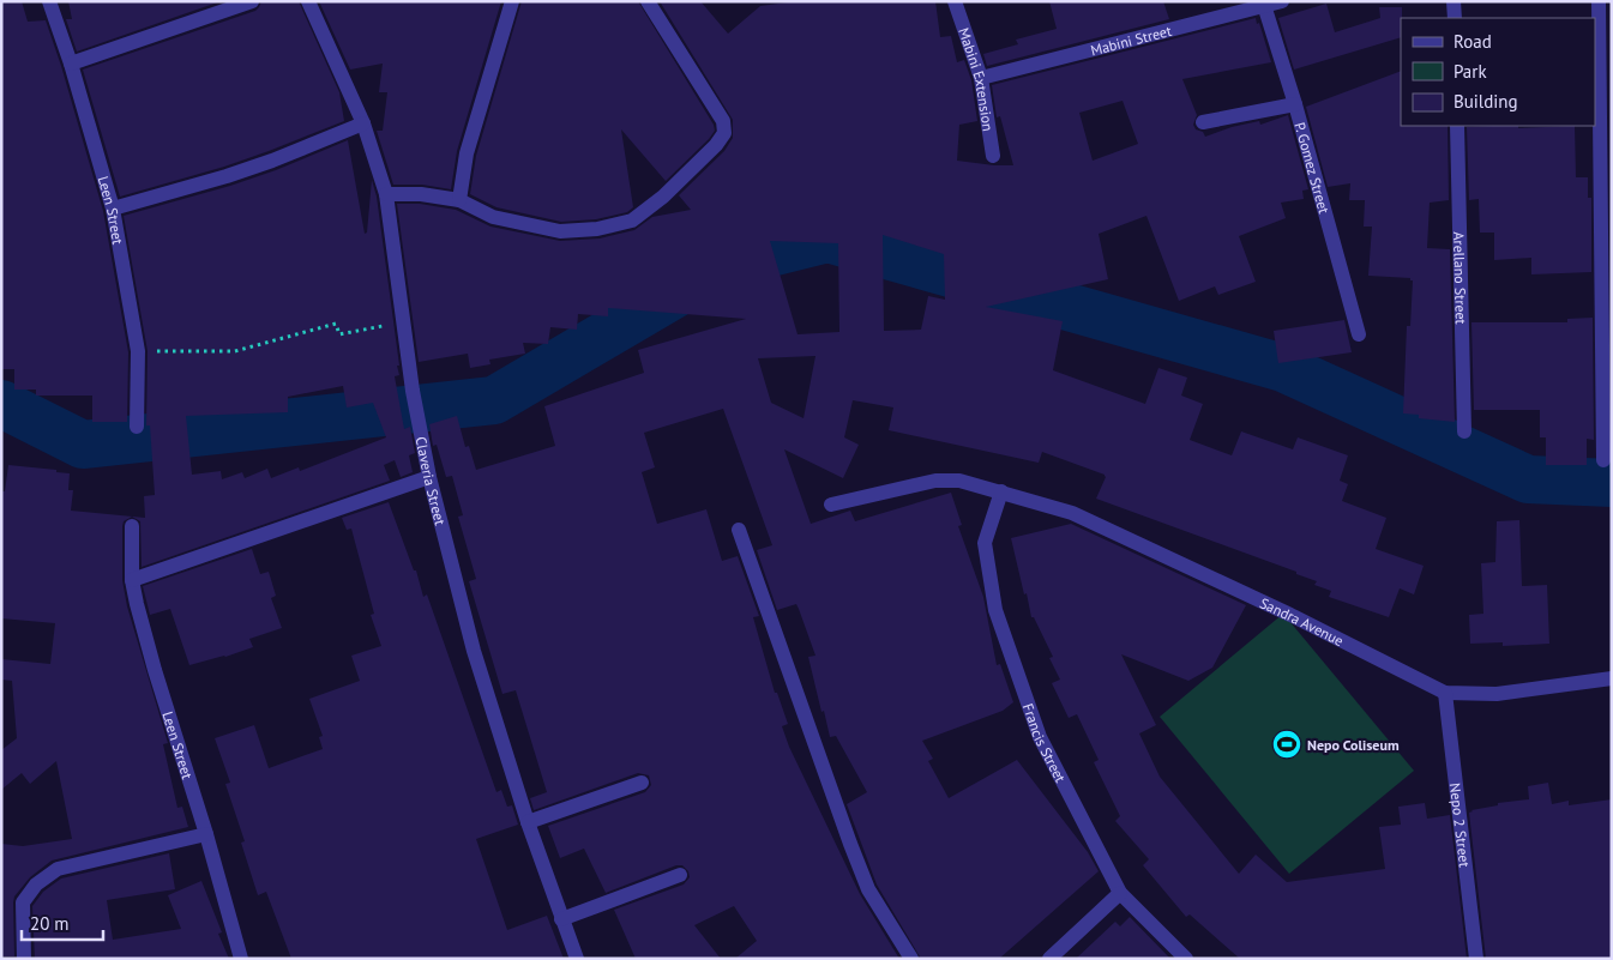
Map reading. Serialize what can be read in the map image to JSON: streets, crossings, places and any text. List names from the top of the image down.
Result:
{
  "streets": {
    "street": [
      "Mabini Street",
      "Mabini Extension",
      "P. Gomez Street",
      "Leen Street",
      "Arellano Street",
      "Claveria Street",
      "Sandra Avenue",
      "Francis Street",
      "Nepo 2 Street"
    ]
  },
  "crossings": [
    ["Mabini Street", "Mabini Extension"],
    ["Mabini Street", "P. Gomez Street"],
    ["Sandra Avenue", "Francis Street"],
    ["Sandra Avenue", "Nepo 2 Street"]
  ],
  "places": {
    "sports": ["Nepo Coliseum"]
  },
  "legend": ["Road", "Park", "Building"],
  "scale_bar": "20 m"
}
